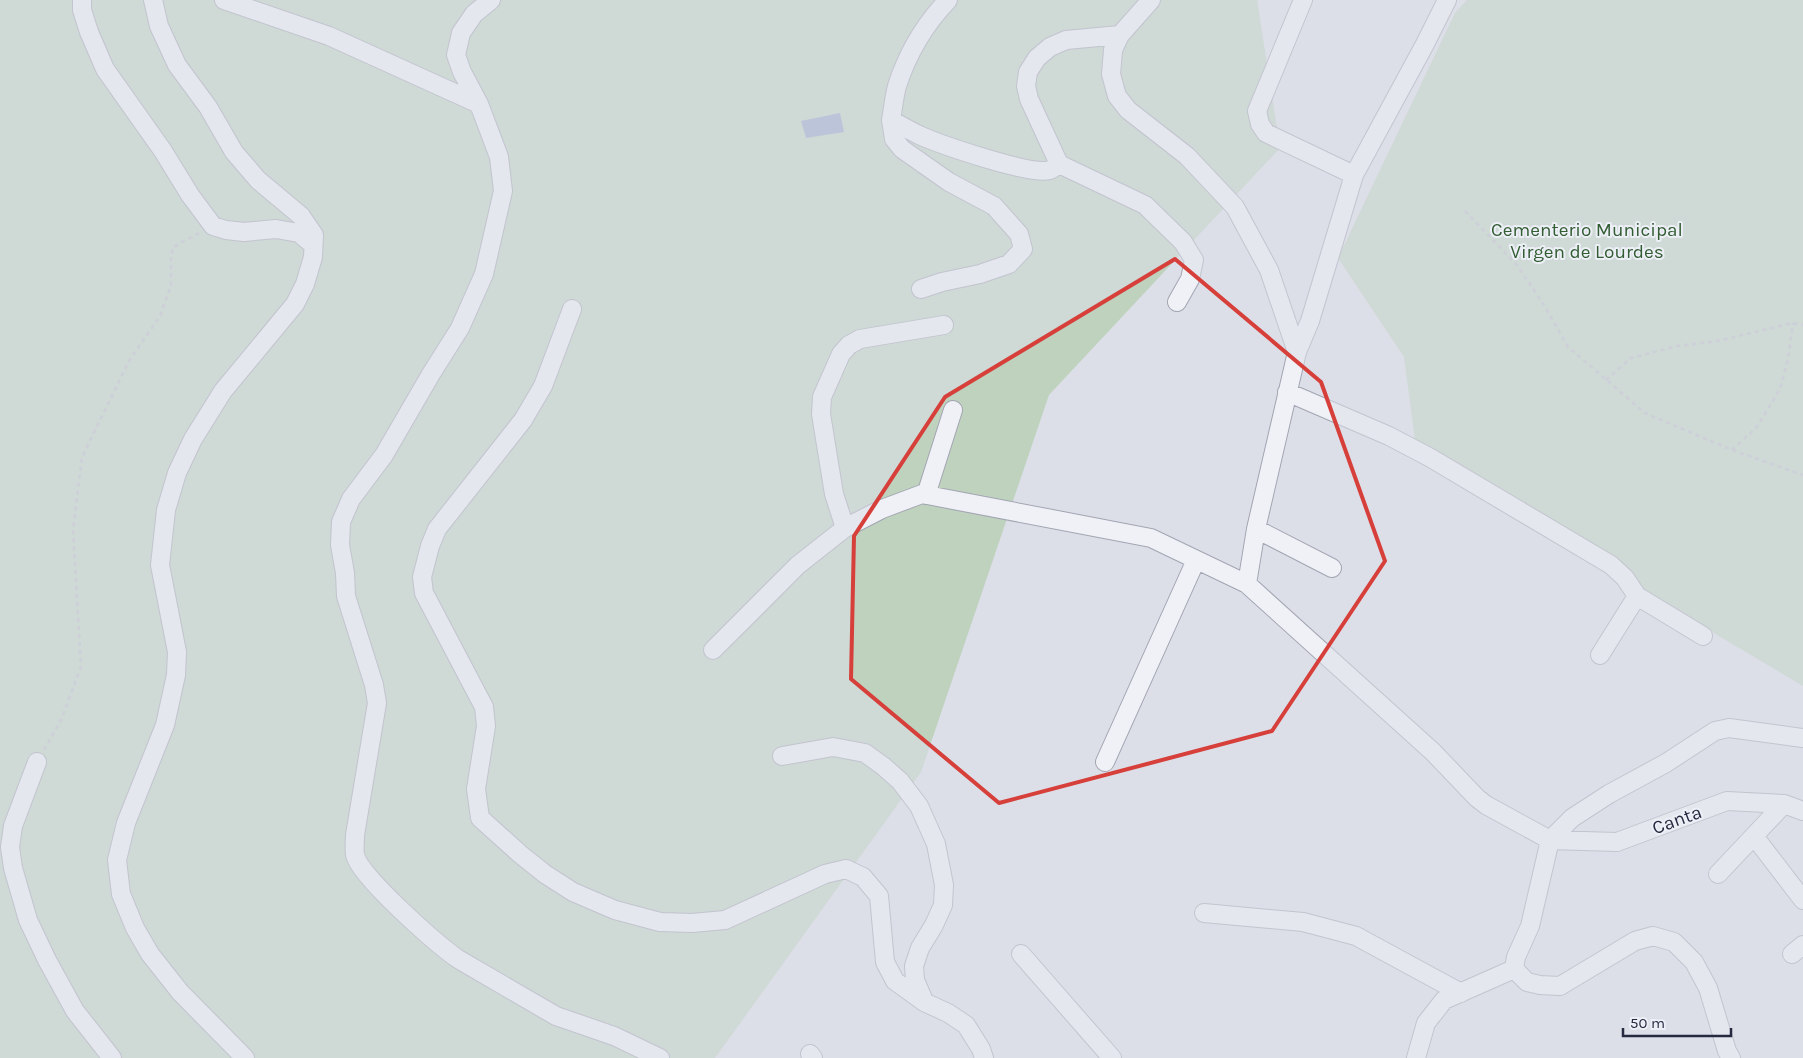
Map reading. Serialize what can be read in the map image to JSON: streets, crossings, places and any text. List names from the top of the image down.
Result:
{
  "streets": {
    "street": ["Canta"]
  },
  "parks": ["Cementerio Municipal Virgen de Lourdes"],
  "scale_bar": "50 m"
}
